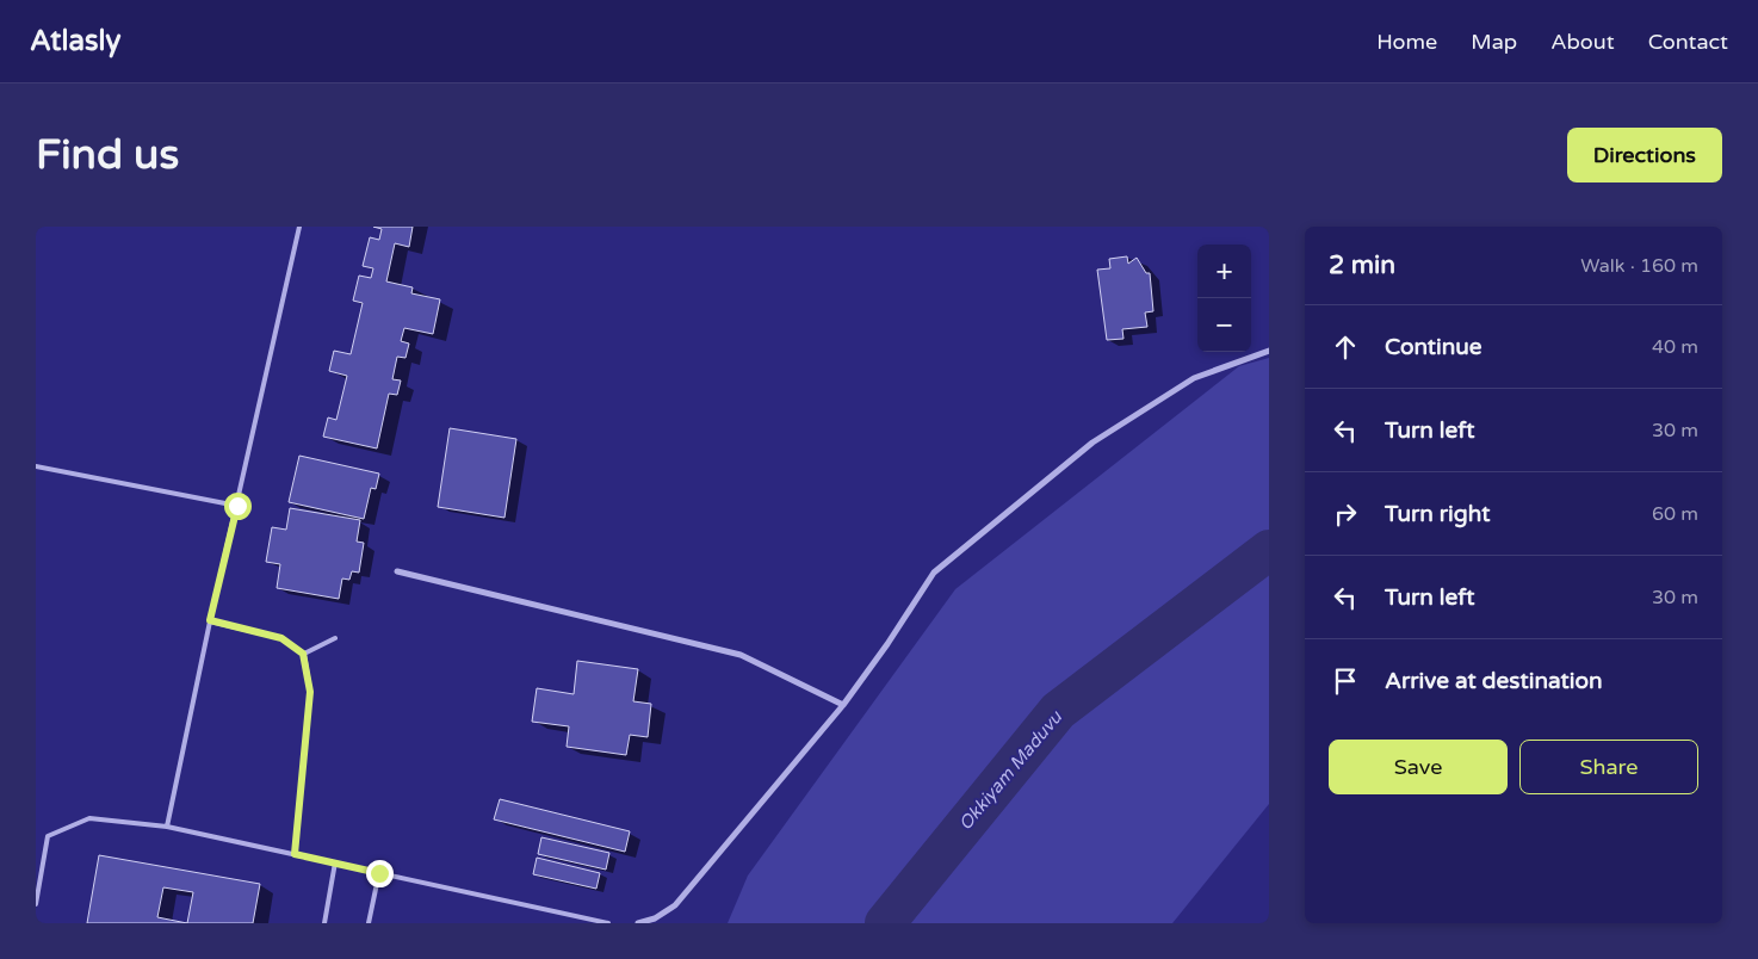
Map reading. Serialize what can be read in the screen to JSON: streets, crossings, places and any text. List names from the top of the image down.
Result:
{
  "water": ["Okkiyam Maduvu"],
  "page": {
    "header": "Atlasly",
    "nav": [
      "Home",
      "Map",
      "About",
      "Contact"
    ],
    "buttons": [
      "Directions",
      ["Save", "Share"]
    ],
    "title": "Find us",
    "heading": ["2 min", "Walk · 160 m"],
    "map_buttons": ["+", "−"],
    "list": [
      ["Continue", "40 m"],
      ["Turn left", "30 m"],
      ["Turn right", "60 m"],
      ["Turn left", "30 m"],
      "Arrive at destination"
    ]
  }
}
